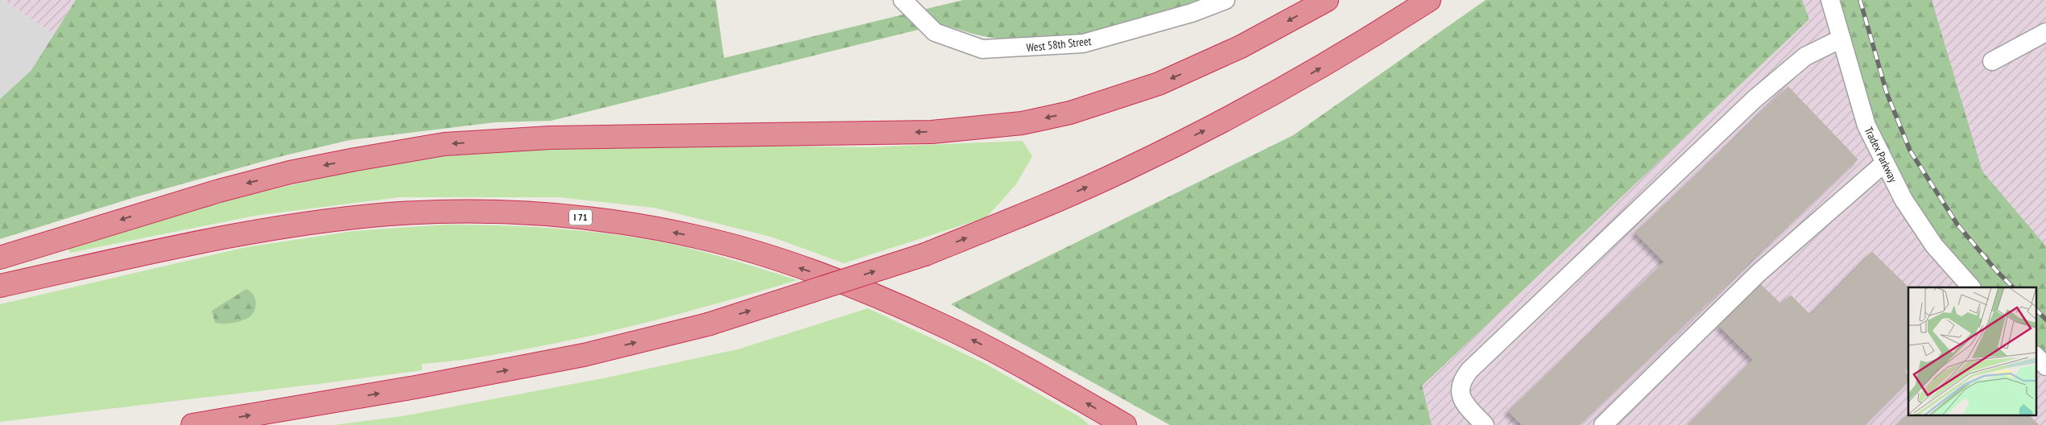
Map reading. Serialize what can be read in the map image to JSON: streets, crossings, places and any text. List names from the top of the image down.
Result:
{
  "streets": {
    "highway": ["I 71"],
    "street": ["West 58th Street", "Tradex Parkway"]
  }
}
